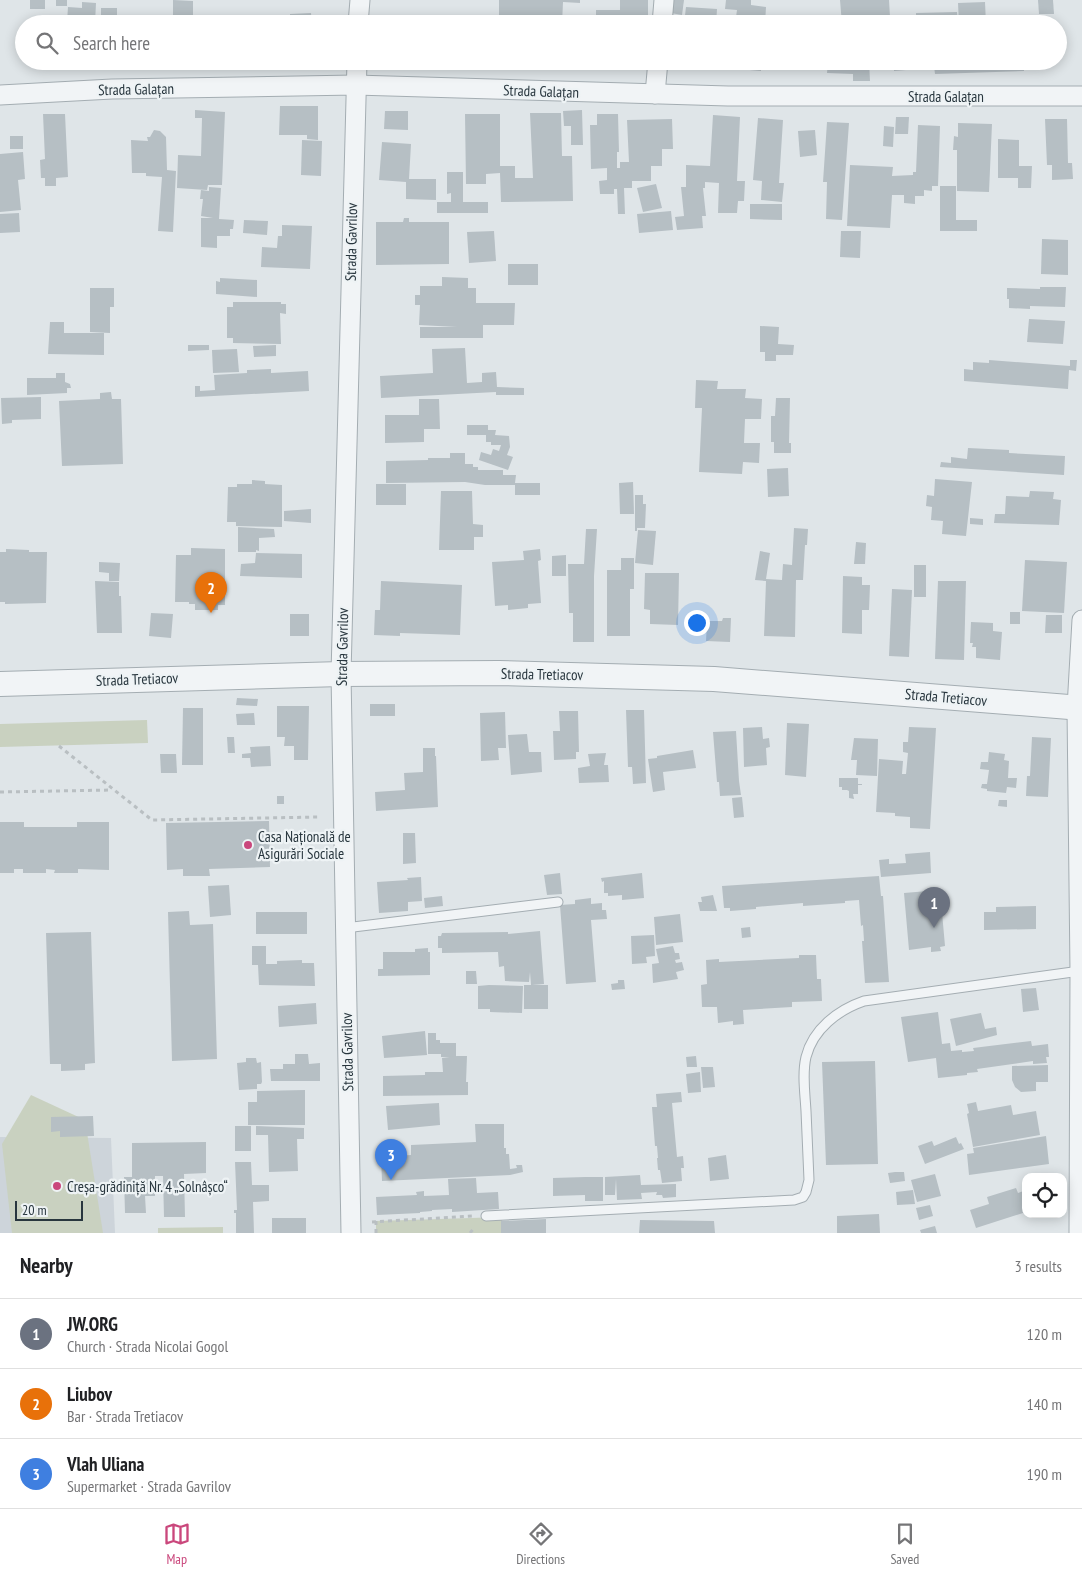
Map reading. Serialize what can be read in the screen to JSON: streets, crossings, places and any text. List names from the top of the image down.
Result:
{
  "streets": {
    "street": ["Strada Galațan", "Strada Gavrilov", "Strada Tretiacov"]
  },
  "crossings": [
    ["Strada Galațan", "Strada Gavrilov"],
    ["Strada Gavrilov", "Strada Tretiacov"]
  ],
  "places": ["Casa Națională de Asigurări Sociale", "Creșa-grădiniță Nr. 4 „Solnâșco“"],
  "scale_bar": "20 m",
  "page": {
    "search": "Search here",
    "pins": ["2", "1", "3"],
    "scale": "20 m",
    "heading": ["Nearby", "3 results"],
    "list": [
      {
        "mark": "1",
        "name": "JW.ORG",
        "note": "Church · Strada Nicolai Gogol",
        "value": "120 m"
      },
      {
        "mark": "2",
        "name": "Liubov",
        "note": "Bar · Strada Tretiacov",
        "value": "140 m"
      },
      {
        "mark": "3",
        "name": "Vlah Uliana",
        "note": "Supermarket · Strada Gavrilov",
        "value": "190 m"
      }
    ],
    "nav": ["Map", "Directions", "Saved"]
  }
}
